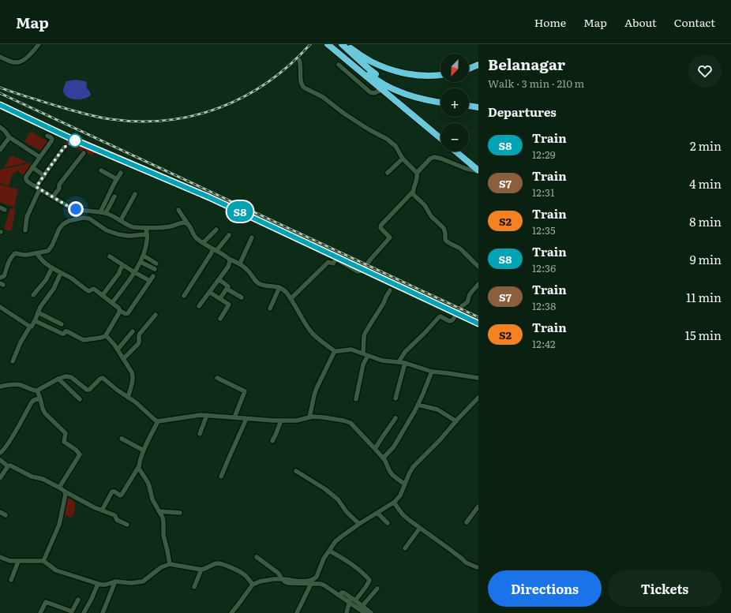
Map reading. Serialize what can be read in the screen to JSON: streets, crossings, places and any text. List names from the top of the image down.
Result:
{
  "north": "bottom left",
  "page": {
    "header": "Map",
    "nav": [
      "Home",
      "Map",
      "About",
      "Contact"
    ],
    "on_map": "S8",
    "heading": [
      ["Belanagar", "Walk · 3 min · 210 m"],
      "Departures"
    ],
    "map_buttons": ["+", "−"],
    "list": [
      {
        "mark": "S8",
        "name": "Train",
        "note": "12:29",
        "value": "2 min"
      },
      {
        "mark": "S7",
        "name": "Train",
        "note": "12:31",
        "value": "4 min"
      },
      {
        "mark": "S2",
        "name": "Train",
        "note": "12:35",
        "value": "8 min"
      },
      {
        "mark": "S8",
        "name": "Train",
        "note": "12:36",
        "value": "9 min"
      },
      {
        "mark": "S7",
        "name": "Train",
        "note": "12:38",
        "value": "11 min"
      },
      {
        "mark": "S2",
        "name": "Train",
        "note": "12:42",
        "value": "15 min"
      }
    ],
    "buttons": ["Directions", "Tickets"]
  }
}
